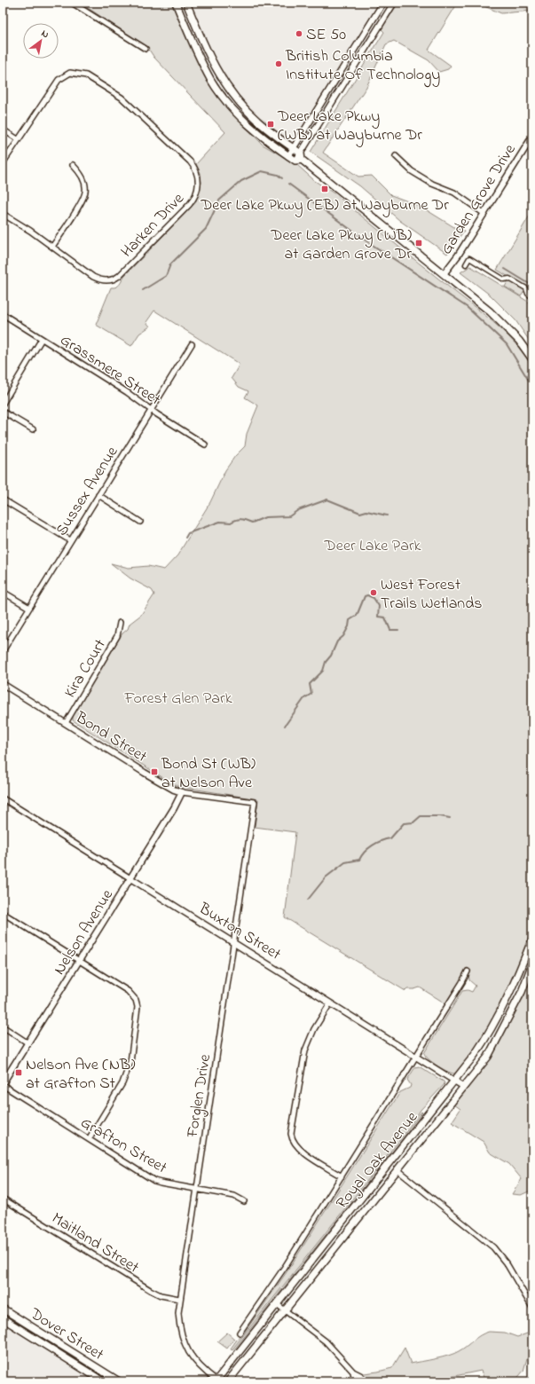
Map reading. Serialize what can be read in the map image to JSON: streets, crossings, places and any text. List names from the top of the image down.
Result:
{
  "streets": {
    "main road": ["Royal Oak Avenue", "Dover Street"],
    "street": [
      "Garden Grove Drive",
      "Harken Drive",
      "Grassmere Street",
      "Sussex Avenue",
      "Kira Court",
      "Bond Street",
      "Buxton Street",
      "Nelson Avenue",
      "Forglen Drive",
      "Grafton Street",
      "Maitland Street"
    ]
  },
  "crossings": [
    ["Grassmere Street", "Sussex Avenue"],
    ["Kira Court", "Bond Street"],
    ["Bond Street", "Nelson Avenue"],
    ["Bond Street", "Forglen Drive"],
    ["Buxton Street", "Nelson Avenue"],
    ["Buxton Street", "Forglen Drive"],
    ["Buxton Street", "Royal Oak Avenue"],
    ["Nelson Avenue", "Grafton Street"],
    ["Forglen Drive", "Grafton Street"],
    ["Forglen Drive", "Royal Oak Avenue"],
    ["Forglen Drive", "Maitland Street"]
  ],
  "parks": ["Deer Lake Park", "Forest Glen Park"],
  "places": {
    "other": ["SE 50", "British Columbia Institute Of Technology", "West Forest Trails Wetlands"],
    "transit": [
      "Deer Lake Pkwy (WB) at Wayburne Dr",
      "Deer Lake Pkwy (EB) at Wayburne Dr",
      "Deer Lake Pkwy (WB) at Garden Grove Dr",
      "Bond St (WB) at Nelson Ave",
      "Nelson Ave (NB) at Grafton St"
    ]
  },
  "north": "top right"
}
